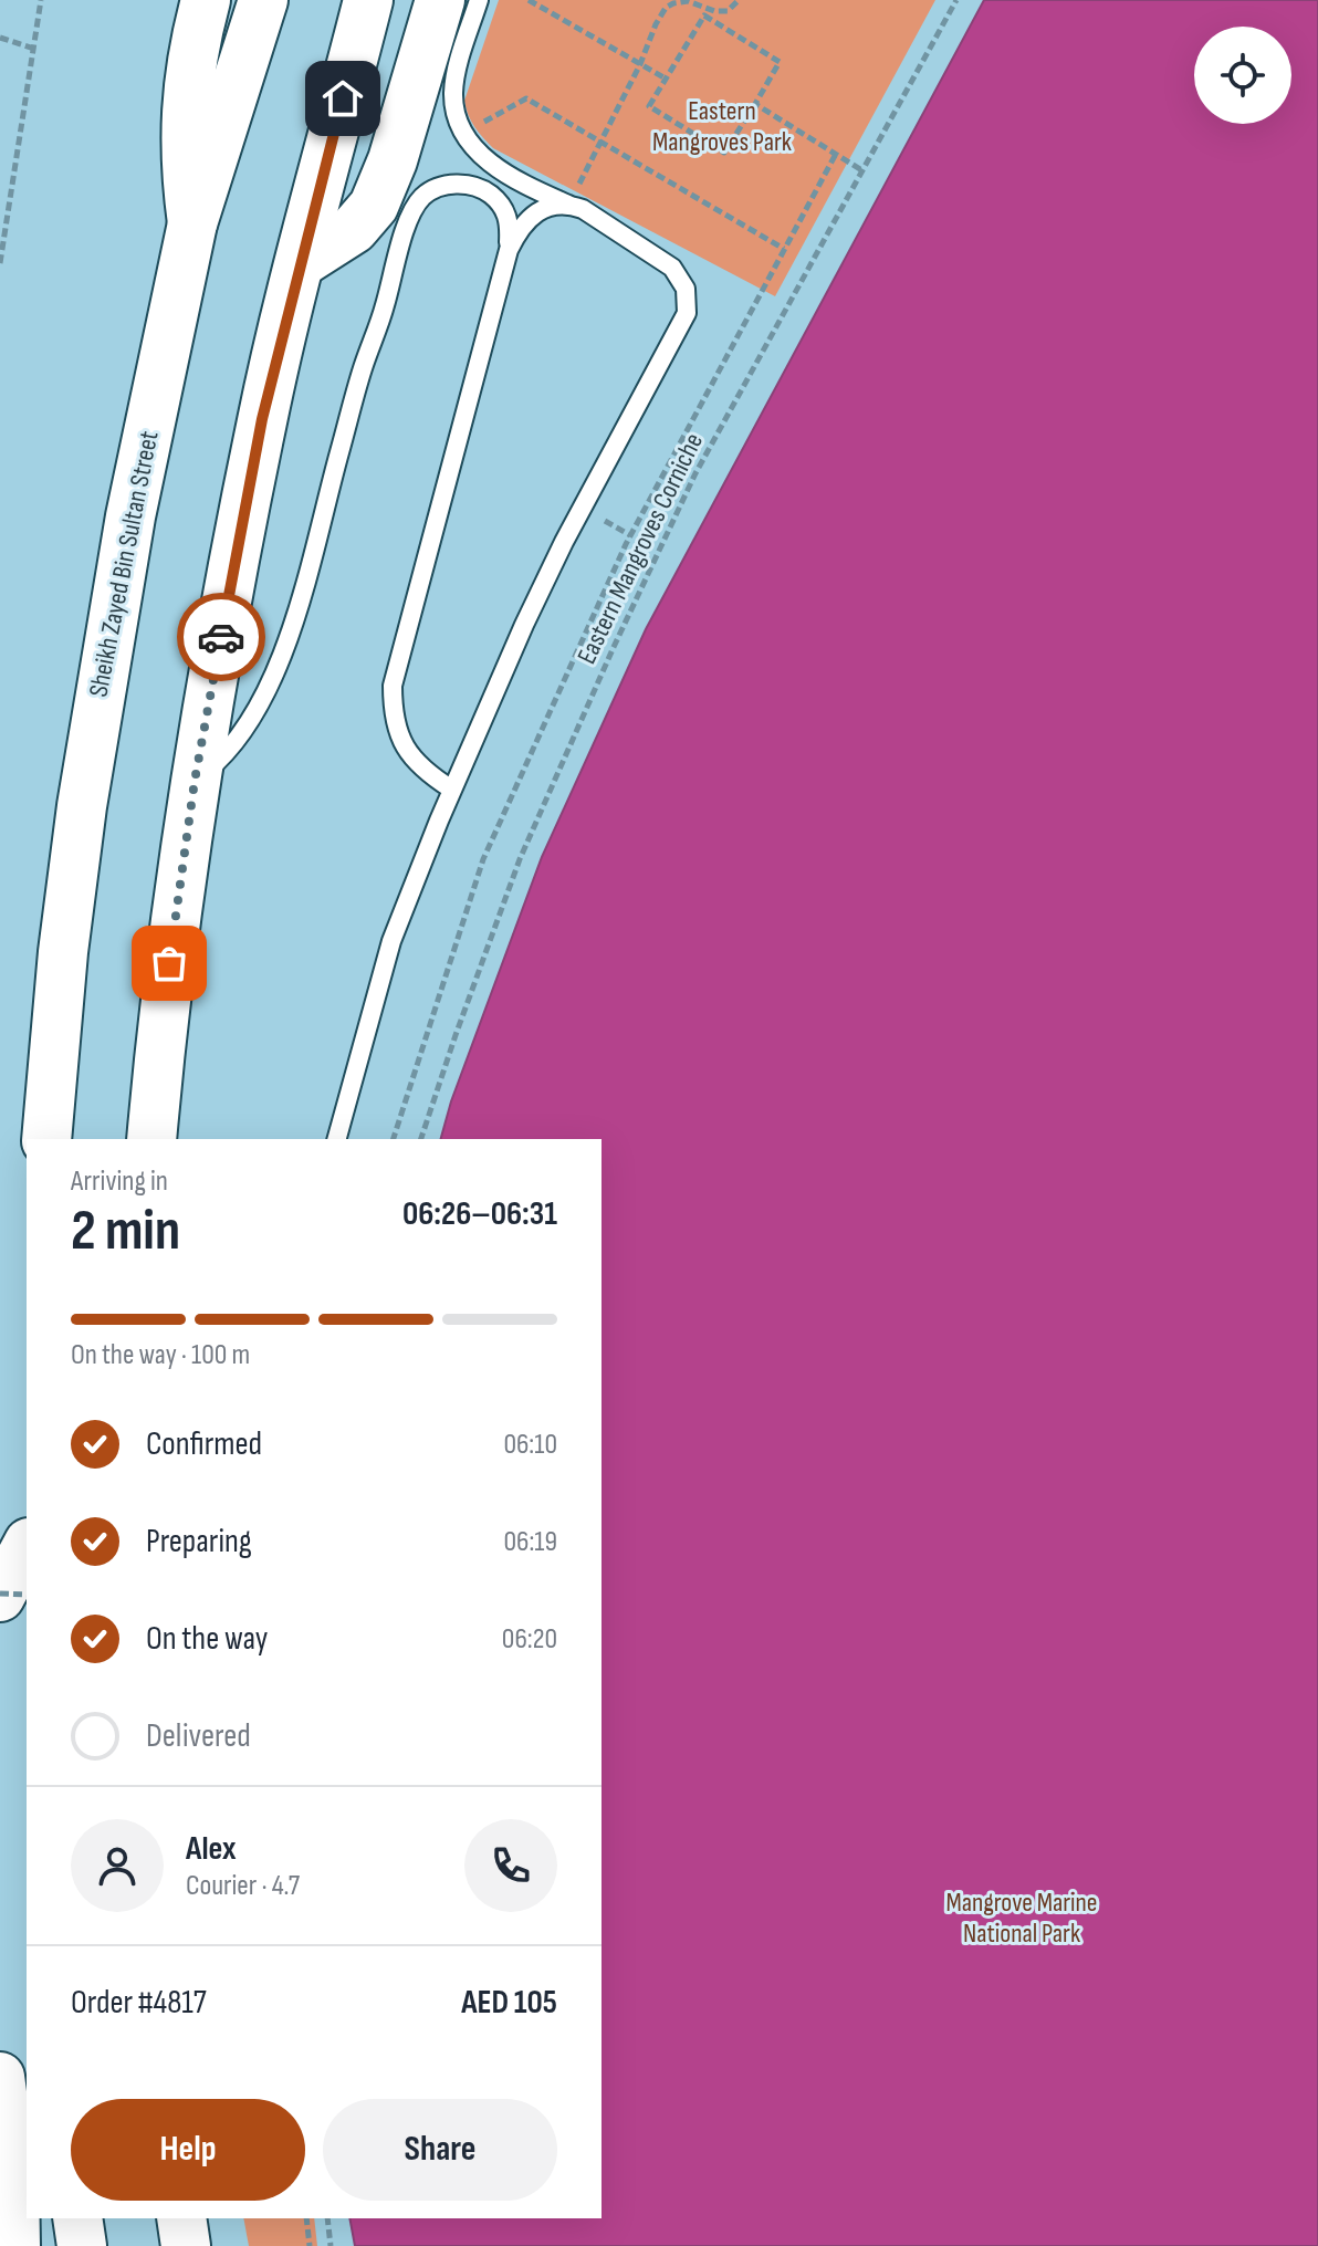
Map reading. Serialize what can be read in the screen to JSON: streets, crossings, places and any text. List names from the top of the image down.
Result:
{
  "streets": {
    "main road": ["Sheikh Zayed Bin Sultan Street"],
    "path": ["Eastern Mangroves Corniche"]
  },
  "parks": ["Eastern Mangroves Park", "Mangrove Marine National Park"],
  "page": {
    "heading": ["2 min", "Arriving in", "06:26–06:31"],
    "panel": [
      "Alex",
      "Courier · 4.7",
      "Order #4817",
      "AED 105"
    ],
    "bar": "On the way · 100 m",
    "list": [
      ["Confirmed", "06:10"],
      ["Preparing", "06:19"],
      ["On the way", "06:20"],
      "Delivered"
    ],
    "buttons": ["Help", "Share"]
  }
}
